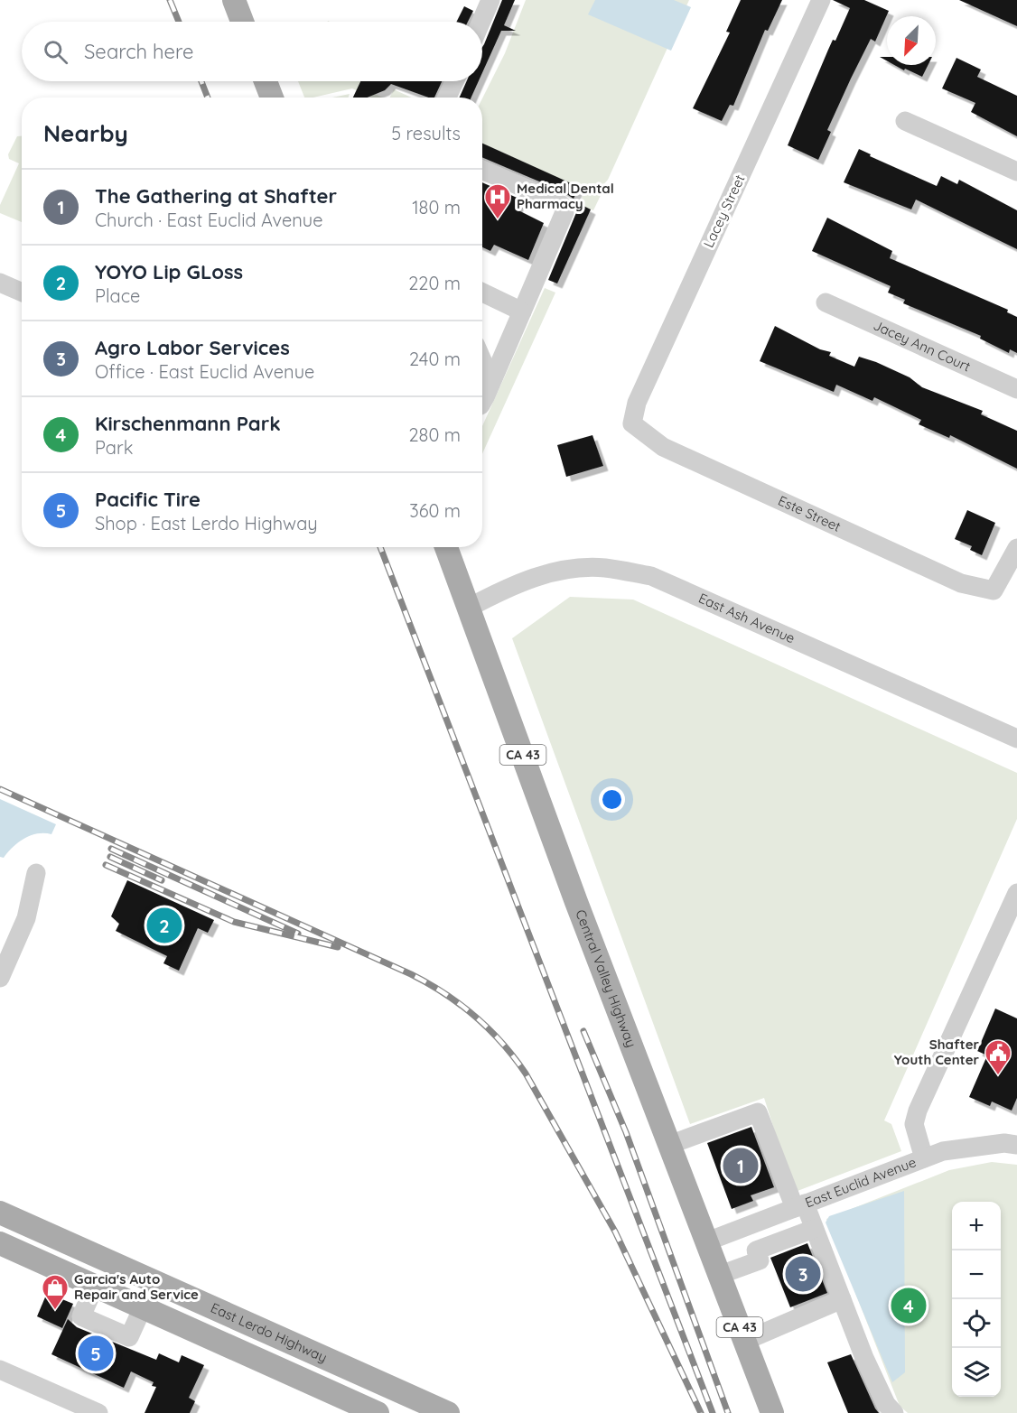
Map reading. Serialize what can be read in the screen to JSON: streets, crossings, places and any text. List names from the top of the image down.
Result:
{
  "streets": {
    "main road": ["CA 43", "Central Valley Highway", "East Lerdo Highway"],
    "street": [
      "Lacey Street",
      "Jacey Ann Court",
      "Este Street",
      "East Ash Avenue",
      "East Euclid Avenue"
    ]
  },
  "crossings": [
    ["Lacey Street", "Este Street"],
    ["East Ash Avenue", "Central Valley Highway"],
    ["Central Valley Highway", "East Euclid Avenue"]
  ],
  "places": {
    "hospital": ["Medical Dental Pharmacy"],
    "public building": ["Shafter Youth Center"],
    "shop": ["Garcia's Auto Repair and Service"]
  },
  "north": "bottom left",
  "page": {
    "search": "Search here",
    "heading": ["Nearby", "5 results"],
    "list": [
      {
        "mark": "1",
        "name": "The Gathering at Shafter",
        "note": "Church · East Euclid Avenue",
        "value": "180 m"
      },
      {
        "mark": "2",
        "name": "YOYO Lip GLoss",
        "note": "Place",
        "value": "220 m"
      },
      {
        "mark": "3",
        "name": "Agro Labor Services",
        "note": "Office · East Euclid Avenue",
        "value": "240 m"
      },
      {
        "mark": "4",
        "name": "Kirschenmann Park",
        "note": "Park",
        "value": "280 m"
      },
      {
        "mark": "5",
        "name": "Pacific Tire",
        "note": "Shop · East Lerdo Highway",
        "value": "360 m"
      }
    ],
    "pins": [
      "2",
      "1",
      "3",
      "4",
      "5"
    ],
    "map_buttons": ["+", "−"]
  }
}
